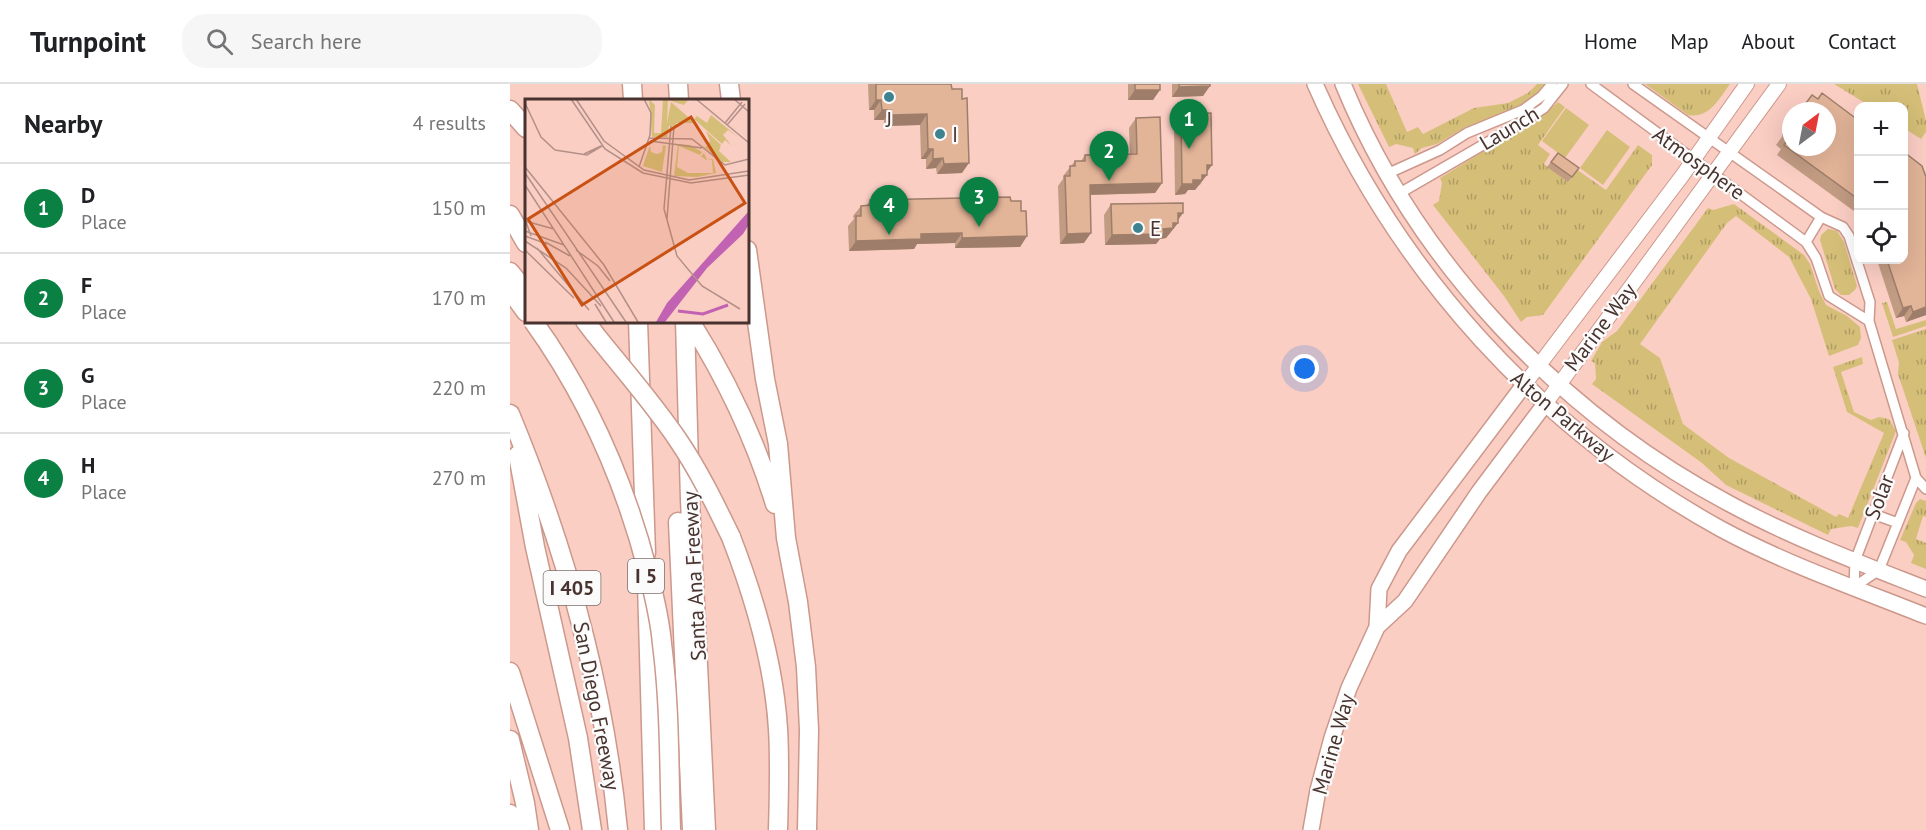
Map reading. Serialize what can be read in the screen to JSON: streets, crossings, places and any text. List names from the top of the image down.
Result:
{
  "streets": {
    "highway": [
      "I 5",
      "Santa Ana Freeway",
      "I 405",
      "San Diego Freeway"
    ],
    "main road": ["Marine Way", "Alton Parkway"],
    "street": ["Launch", "Atmosphere", "Solar"]
  },
  "crossings": [
    ["Launch", "Alton Parkway"],
    ["Atmosphere", "Marine Way"],
    ["Atmosphere", "Solar"],
    ["Marine Way", "Alton Parkway"],
    ["Alton Parkway", "Solar"]
  ],
  "places": ["J", "I", "E"],
  "north": "top right",
  "page": {
    "header": "Turnpoint",
    "search": "Search here",
    "nav": [
      "Home",
      "Map",
      "About",
      "Contact"
    ],
    "heading": ["Nearby", "4 results"],
    "pins": [
      "1",
      "2",
      "3",
      "4"
    ],
    "map_buttons": ["+", "−"],
    "list": [
      {
        "mark": "1",
        "name": "D",
        "note": "Place",
        "value": "150 m"
      },
      {
        "mark": "2",
        "name": "F",
        "note": "Place",
        "value": "170 m"
      },
      {
        "mark": "3",
        "name": "G",
        "note": "Place",
        "value": "220 m"
      },
      {
        "mark": "4",
        "name": "H",
        "note": "Place",
        "value": "270 m"
      }
    ]
  }
}
